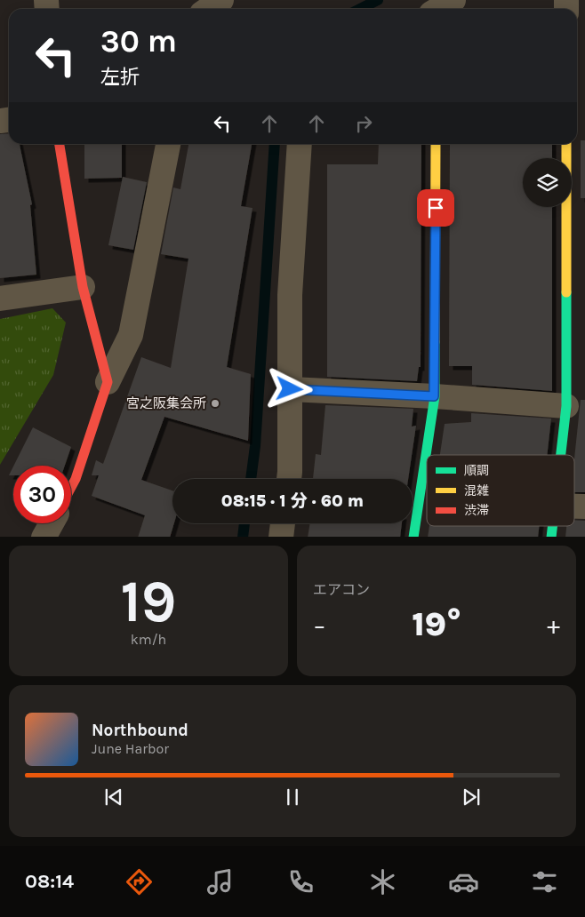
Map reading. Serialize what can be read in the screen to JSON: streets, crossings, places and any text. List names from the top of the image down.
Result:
{
  "places": ["宮之阪集会所"],
  "legend": ["順調", "混雑", "渋滞"],
  "page": {
    "turn": ["30 m", "左折"],
    "limit": "30",
    "trip": "08:15 · 1 分 · 60 m",
    "tile": [
      ["19", "km/h"],
      "エアコン"
    ],
    "heat": ["−", "19°", "+"],
    "song": ["Northbound", "June Harbor"],
    "tabs": "08:14"
  }
}
